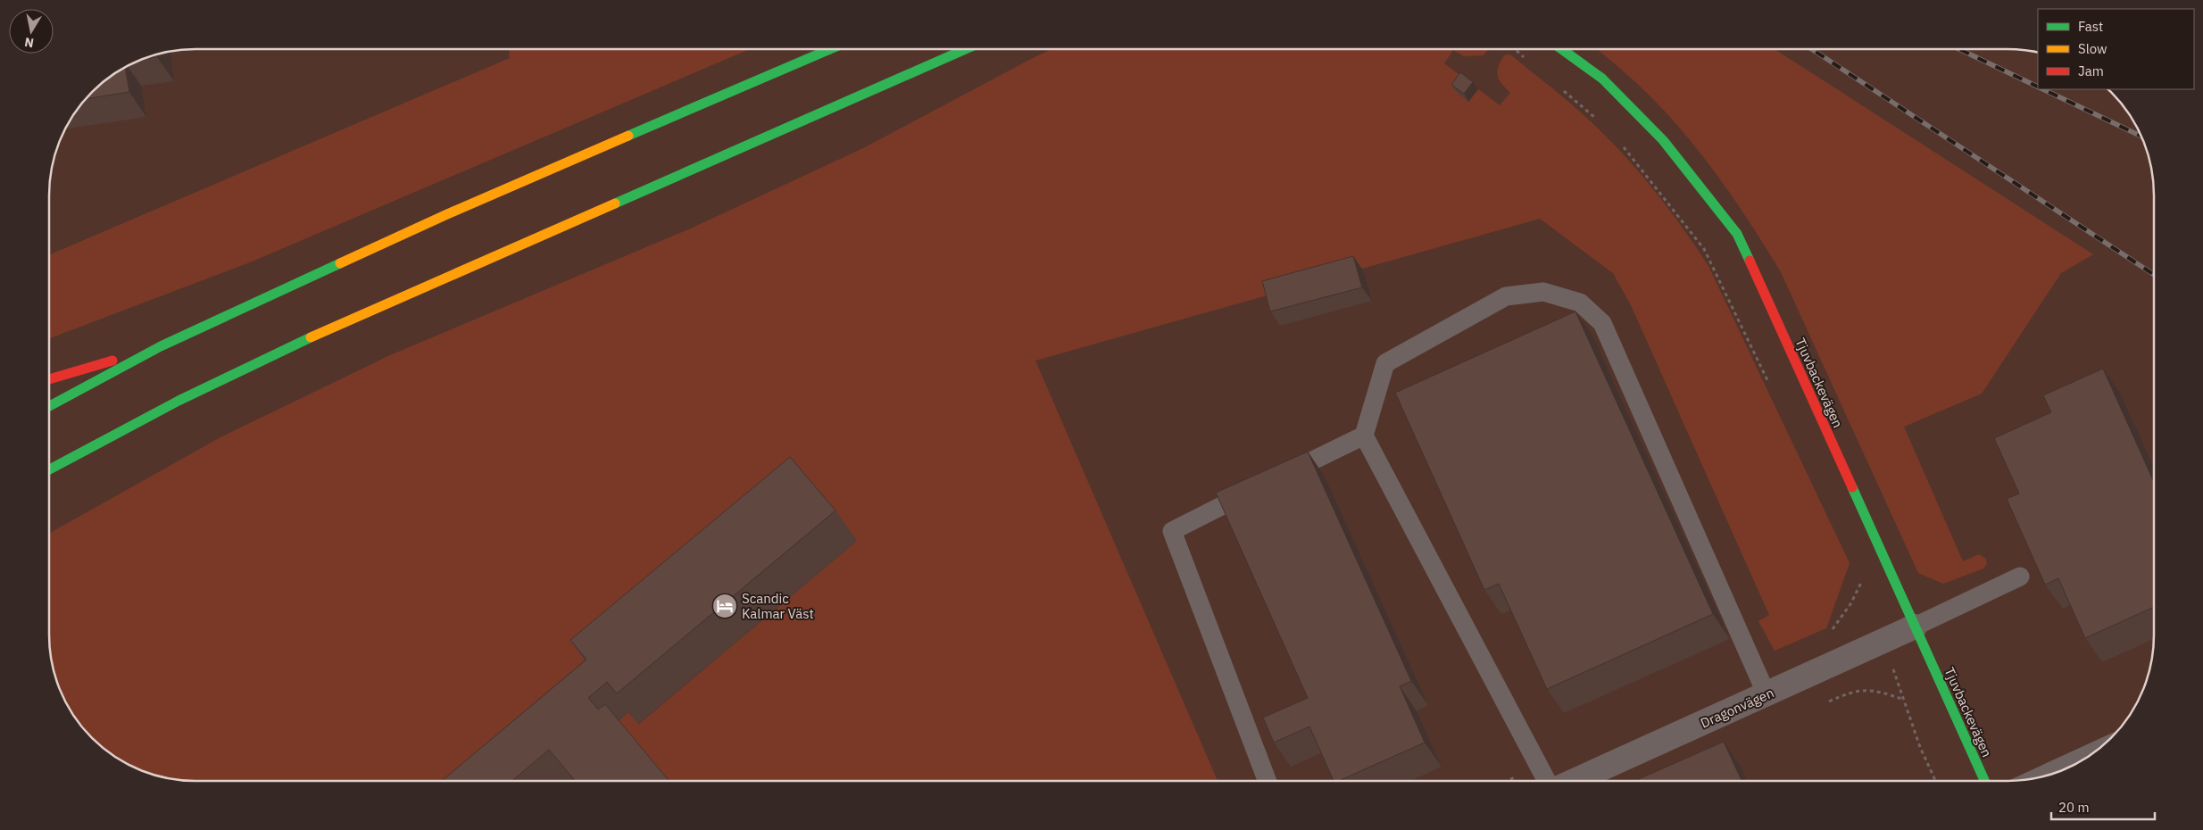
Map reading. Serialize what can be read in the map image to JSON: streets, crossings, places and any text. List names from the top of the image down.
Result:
{
  "streets": {
    "main road": ["Tjuvbackevägen"],
    "street": ["Dragonvägen"]
  },
  "crossings": [
    ["Tjuvbackevägen", "Dragonvägen"]
  ],
  "places": {
    "hotel": ["Scandic Kalmar Väst"]
  },
  "legend": ["Fast", "Slow", "Jam"],
  "scale_bar": "20 m",
  "north": "bottom"
}
